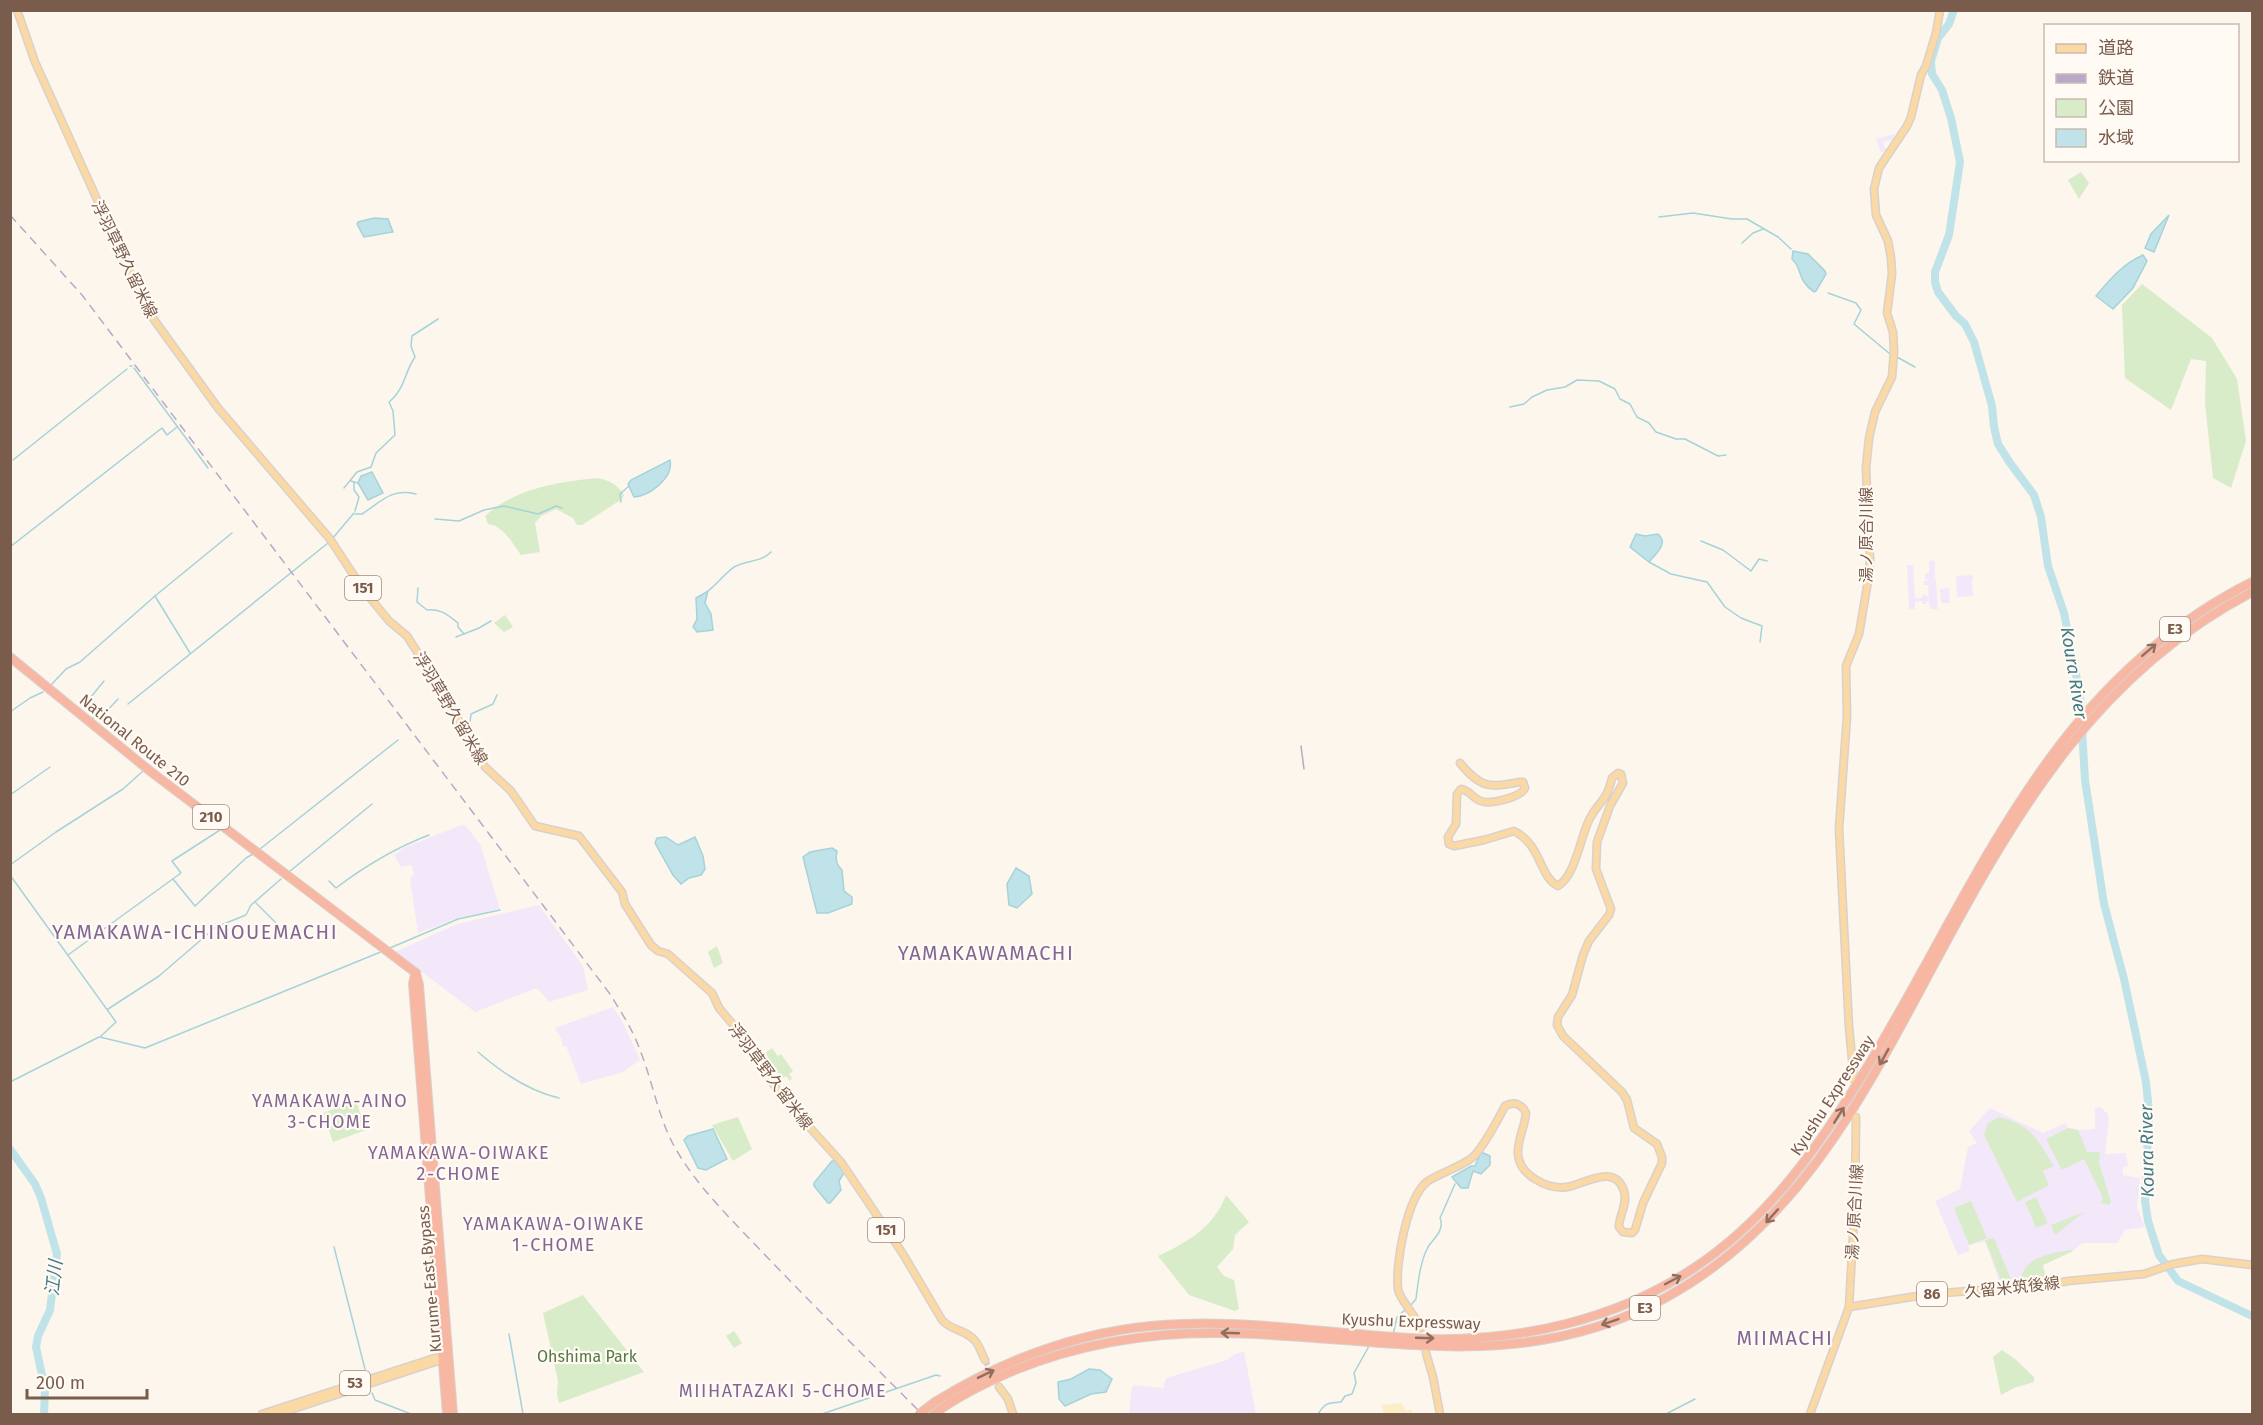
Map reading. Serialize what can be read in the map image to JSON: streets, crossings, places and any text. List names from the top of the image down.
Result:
{
  "streets": {
    "highway": [
      "E3",
      "National Route 210",
      "210",
      "Kyushu Expressway",
      "Kurume-East Bypass"
    ],
    "main road": [
      "浮羽草野久留米線",
      "湯ノ原合川線",
      "151",
      "久留米筑後線",
      "86",
      "53"
    ]
  },
  "crossings": [
    ["湯ノ原合川線", "久留米筑後線"],
    ["National Route 210", "Kurume-East Bypass"],
    ["Kurume-East Bypass", "53"]
  ],
  "districts": [
    "YAMAKAWA-ICHINOUEMACHI",
    "YAMAKAWAMACHI",
    "YAMAKAWA-AINO 3-CHOME",
    "YAMAKAWA-OIWAKE 2-CHOME",
    "YAMAKAWA-OIWAKE 1-CHOME",
    "MIIMACHI",
    "MIIHATAZAKI 5-CHOME"
  ],
  "water": ["Koura River", "江川"],
  "parks": ["Ohshima Park"],
  "legend": [
    "道路",
    "鉄道",
    "公園",
    "水域"
  ],
  "scale_bar": "200 m"
}
